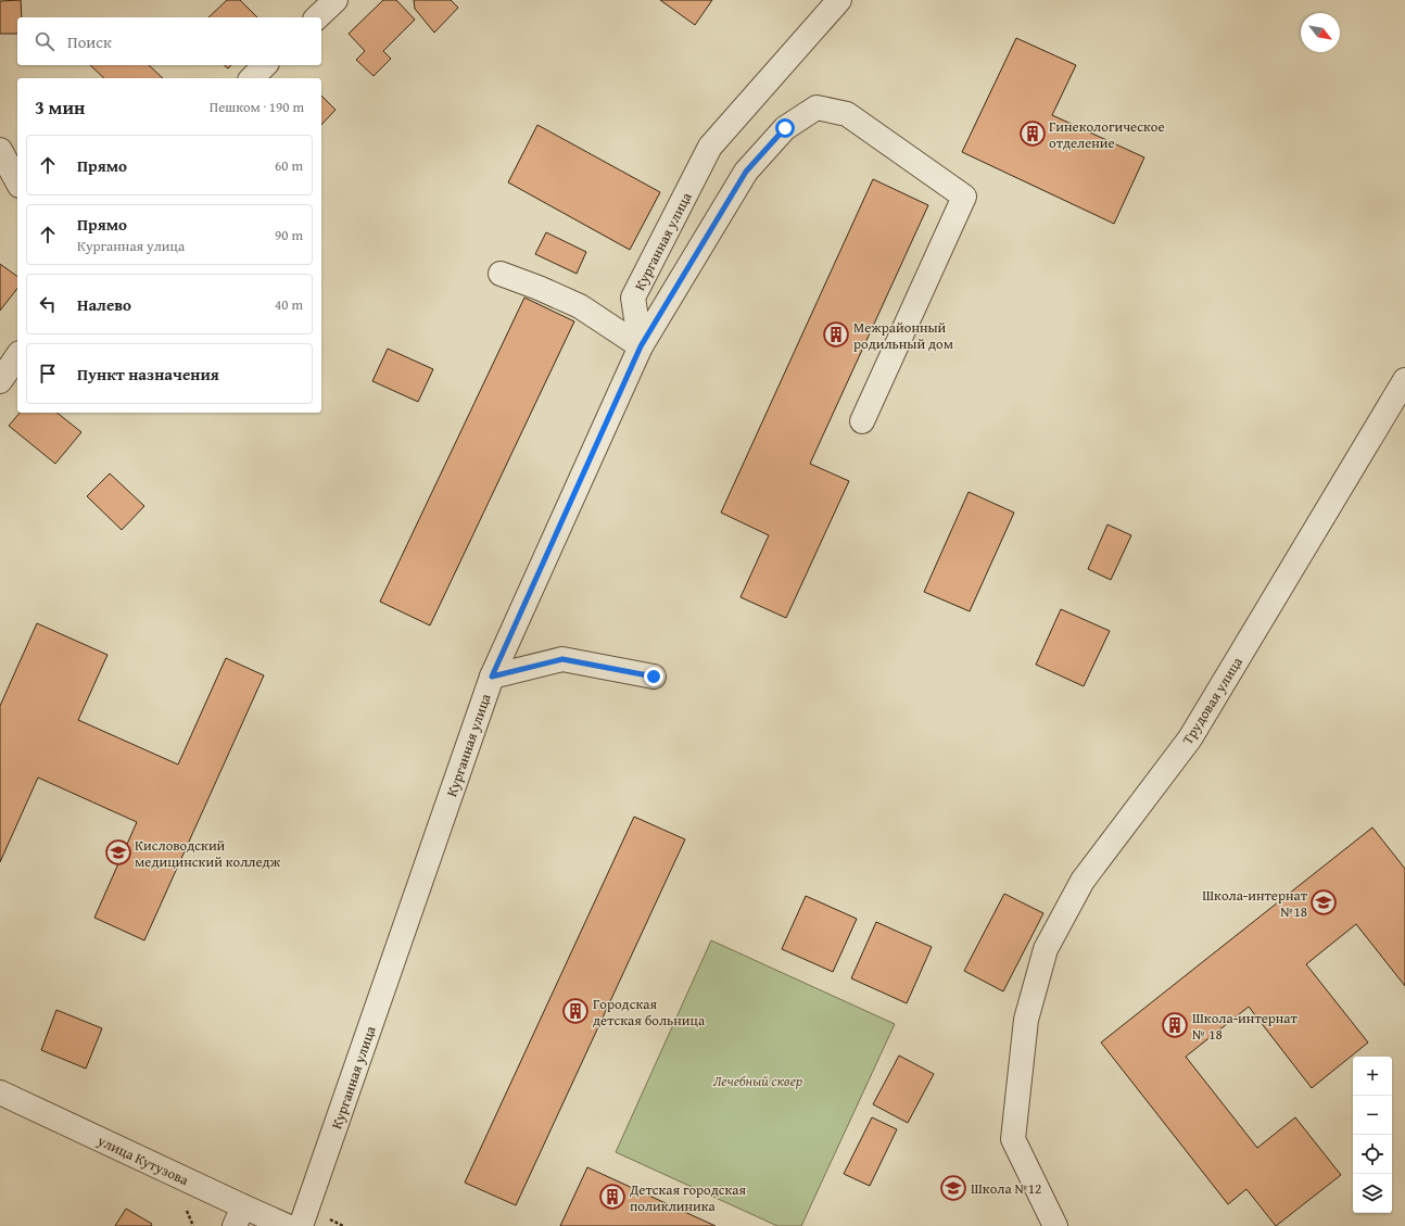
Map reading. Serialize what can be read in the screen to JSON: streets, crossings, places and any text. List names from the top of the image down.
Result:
{
  "streets": {
    "street": ["Курганная улица", "Трудовая улица", "улица Кутузова"]
  },
  "parks": ["Лечебный сквер"],
  "places": {
    "building": [
      "Гинекологическое отделение",
      "Межрайонный родильный дом",
      "Городская детская больница",
      "Школа-интернат № 18",
      "Детская городская поликлиника"
    ],
    "school or university": ["Кисловодский медицинский колледж", "Школа-интернат №18", "Школа №12"]
  },
  "north": "bottom right",
  "page": {
    "search": "Поиск",
    "heading": ["3 мин", "Пешком · 190 m"],
    "list": [
      ["Прямо", "60 m"],
      ["Прямо", "Курганная улица", "90 m"],
      ["Налево", "40 m"],
      "Пункт назначения"
    ],
    "map_buttons": ["+", "−"]
  }
}
